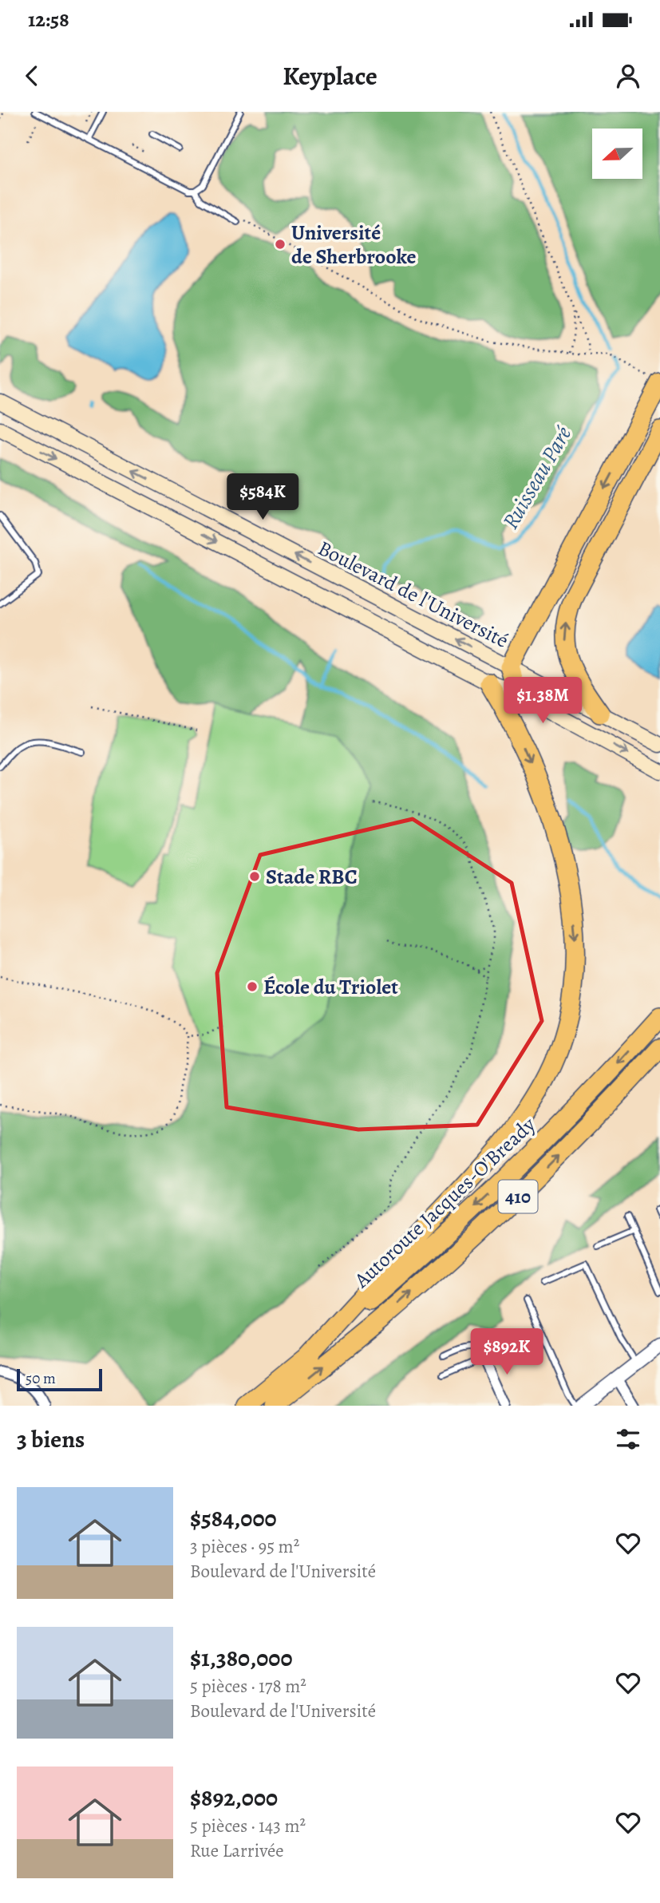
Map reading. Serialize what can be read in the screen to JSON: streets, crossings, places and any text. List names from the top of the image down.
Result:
{
  "streets": {
    "highway": ["410", "Autoroute Jacques-O'Bready"],
    "main road": ["Boulevard de l'Université"]
  },
  "water": ["Ruisseau Paré"],
  "places": ["Université de Sherbrooke", "Stade RBC", "École du Triolet"],
  "scale_bar": "50 m",
  "north": "left",
  "page": {
    "status": "12:58",
    "header": "Keyplace",
    "price": ["$584K", "$1.38M", "$892K"],
    "scale": "50 m",
    "heading": "3 biens",
    "list": [
      {
        "name": "$584,000",
        "note": "3 pièces · 95 m² · Boulevard de l'Université"
      },
      {
        "name": "$1,380,000",
        "note": "5 pièces · 178 m² · Boulevard de l'Université"
      },
      {
        "name": "$892,000",
        "note": "5 pièces · 143 m² · Rue Larrivée"
      }
    ]
  }
}
